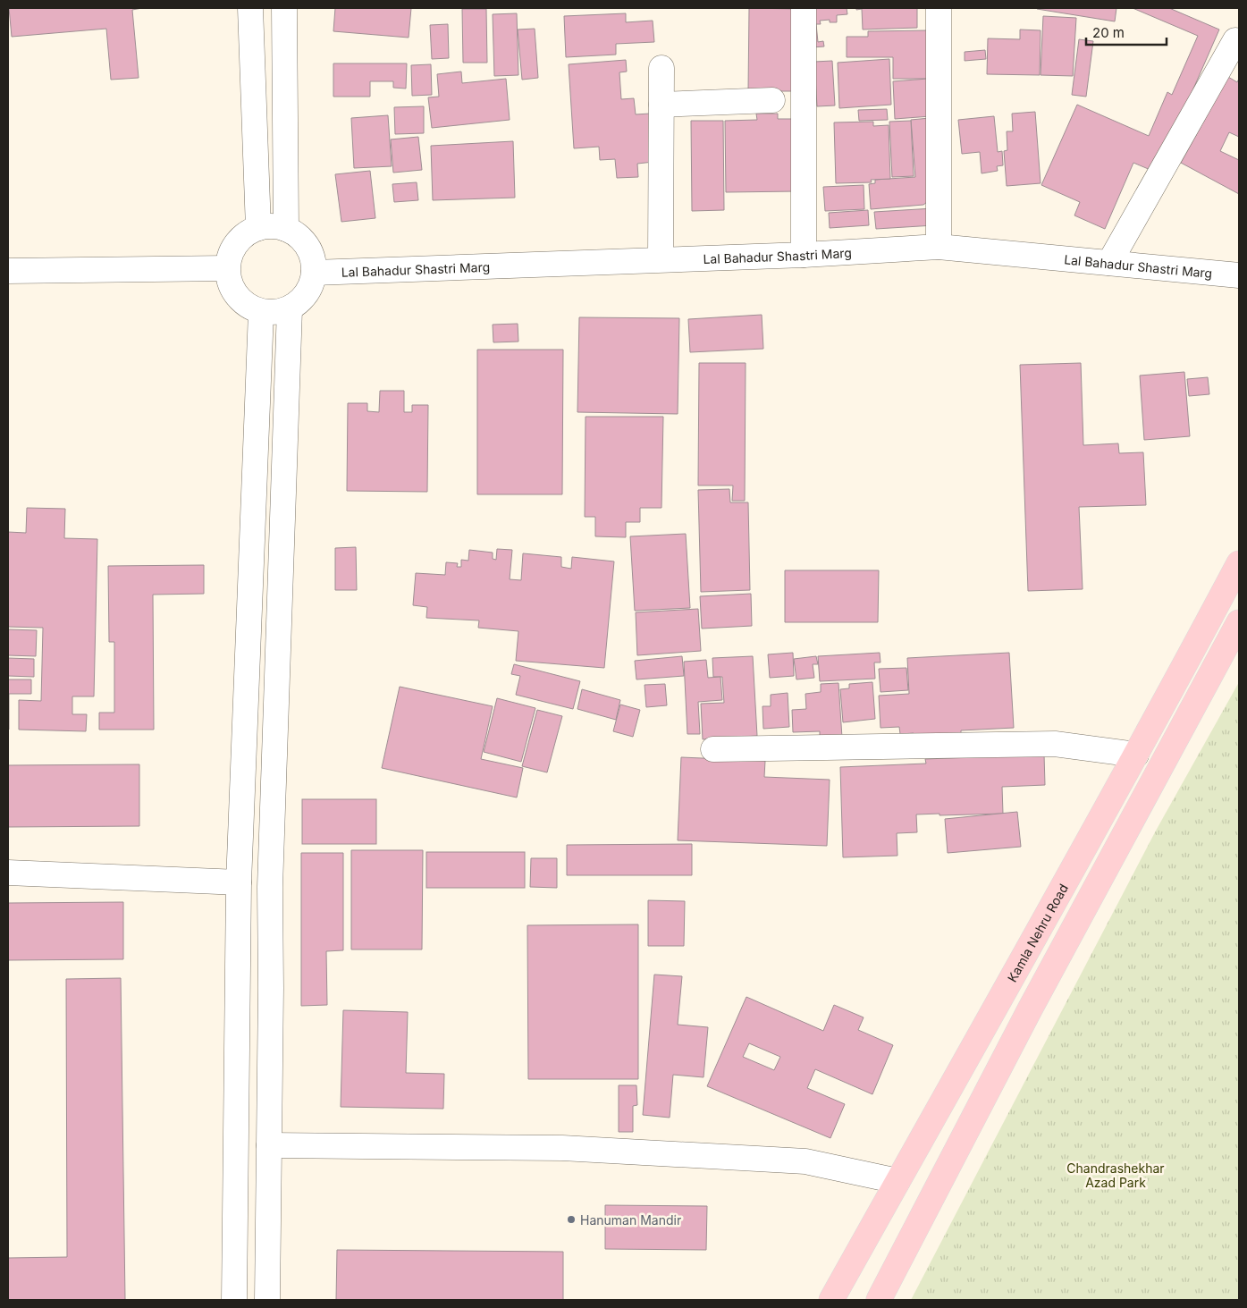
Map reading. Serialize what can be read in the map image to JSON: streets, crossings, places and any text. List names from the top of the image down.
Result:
{
  "streets": {
    "main road": ["Kamla Nehru Road"],
    "street": ["Lal Bahadur Shastri Marg"]
  },
  "parks": ["Chandrashekhar Azad Park"],
  "places": ["Hanuman Mandir"],
  "scale_bar": "20 m"
}
